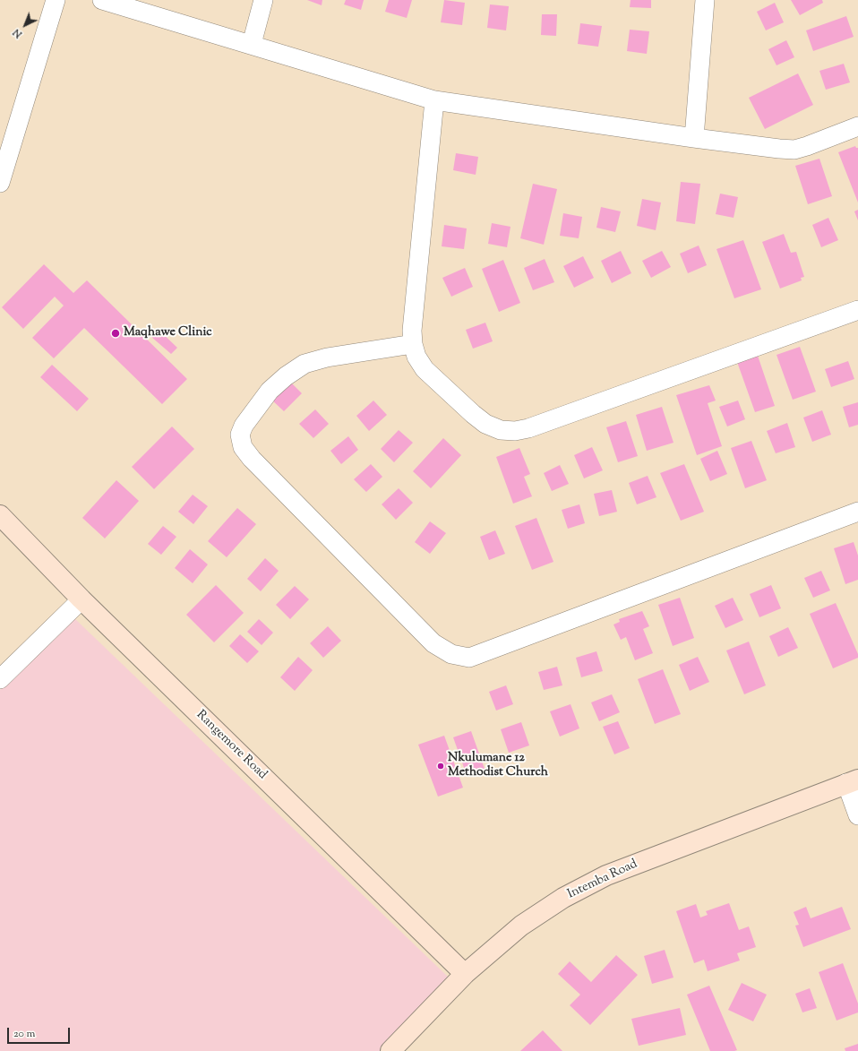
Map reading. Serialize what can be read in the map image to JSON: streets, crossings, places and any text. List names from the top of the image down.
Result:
{
  "streets": {
    "street": ["Rangemore Road", "Intemba Road"]
  },
  "crossings": [
    ["Rangemore Road", "Intemba Road"]
  ],
  "places": ["Maqhawe Clinic", "Nkulumane 12 Methodist Church"],
  "scale_bar": "20 m",
  "north": "bottom left"
}
